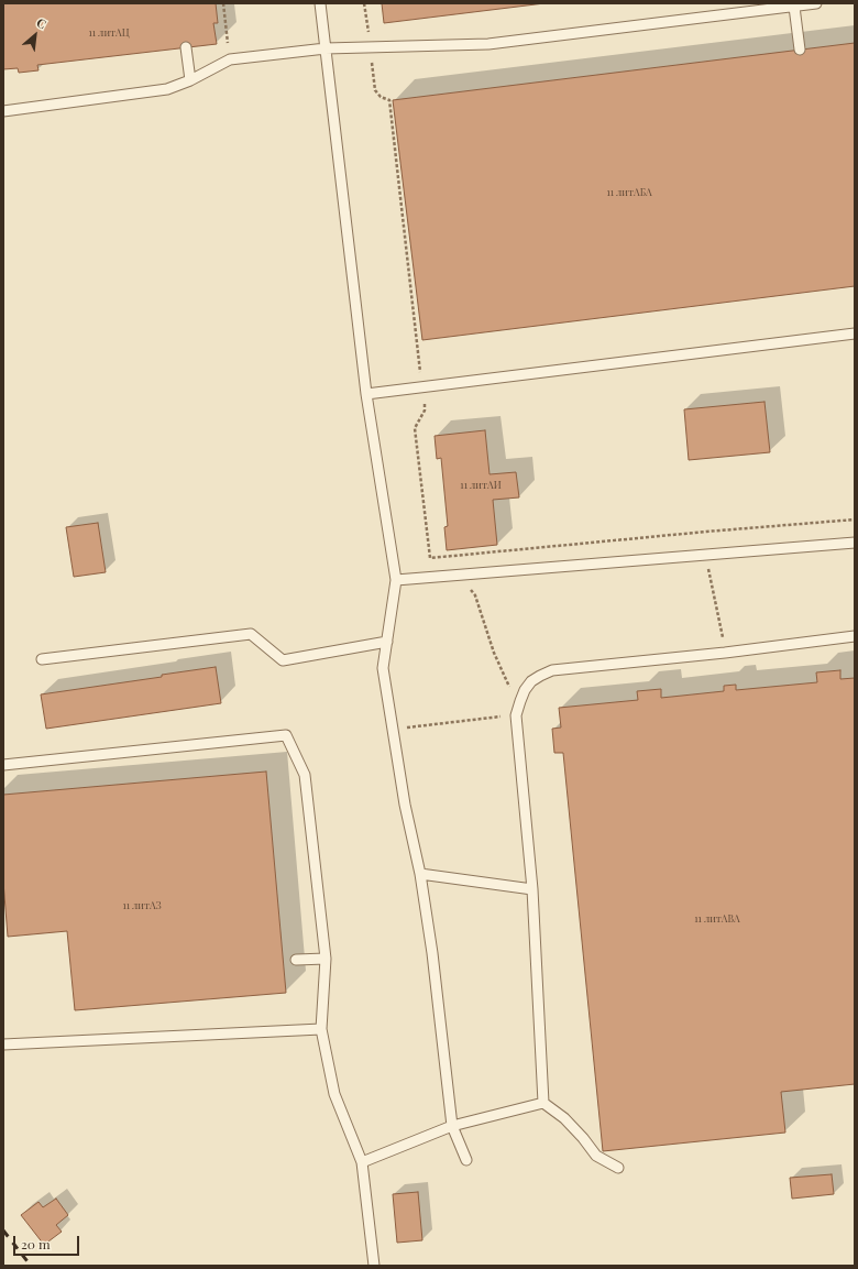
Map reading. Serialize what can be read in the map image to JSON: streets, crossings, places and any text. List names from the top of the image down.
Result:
{
  "house_numbers": [
    "11 литАЦ",
    "11 литАБА",
    "11 литАИ",
    "11 литАЗ",
    "11 литАВА"
  ],
  "scale_bar": "20 m",
  "north": "top right"
}
